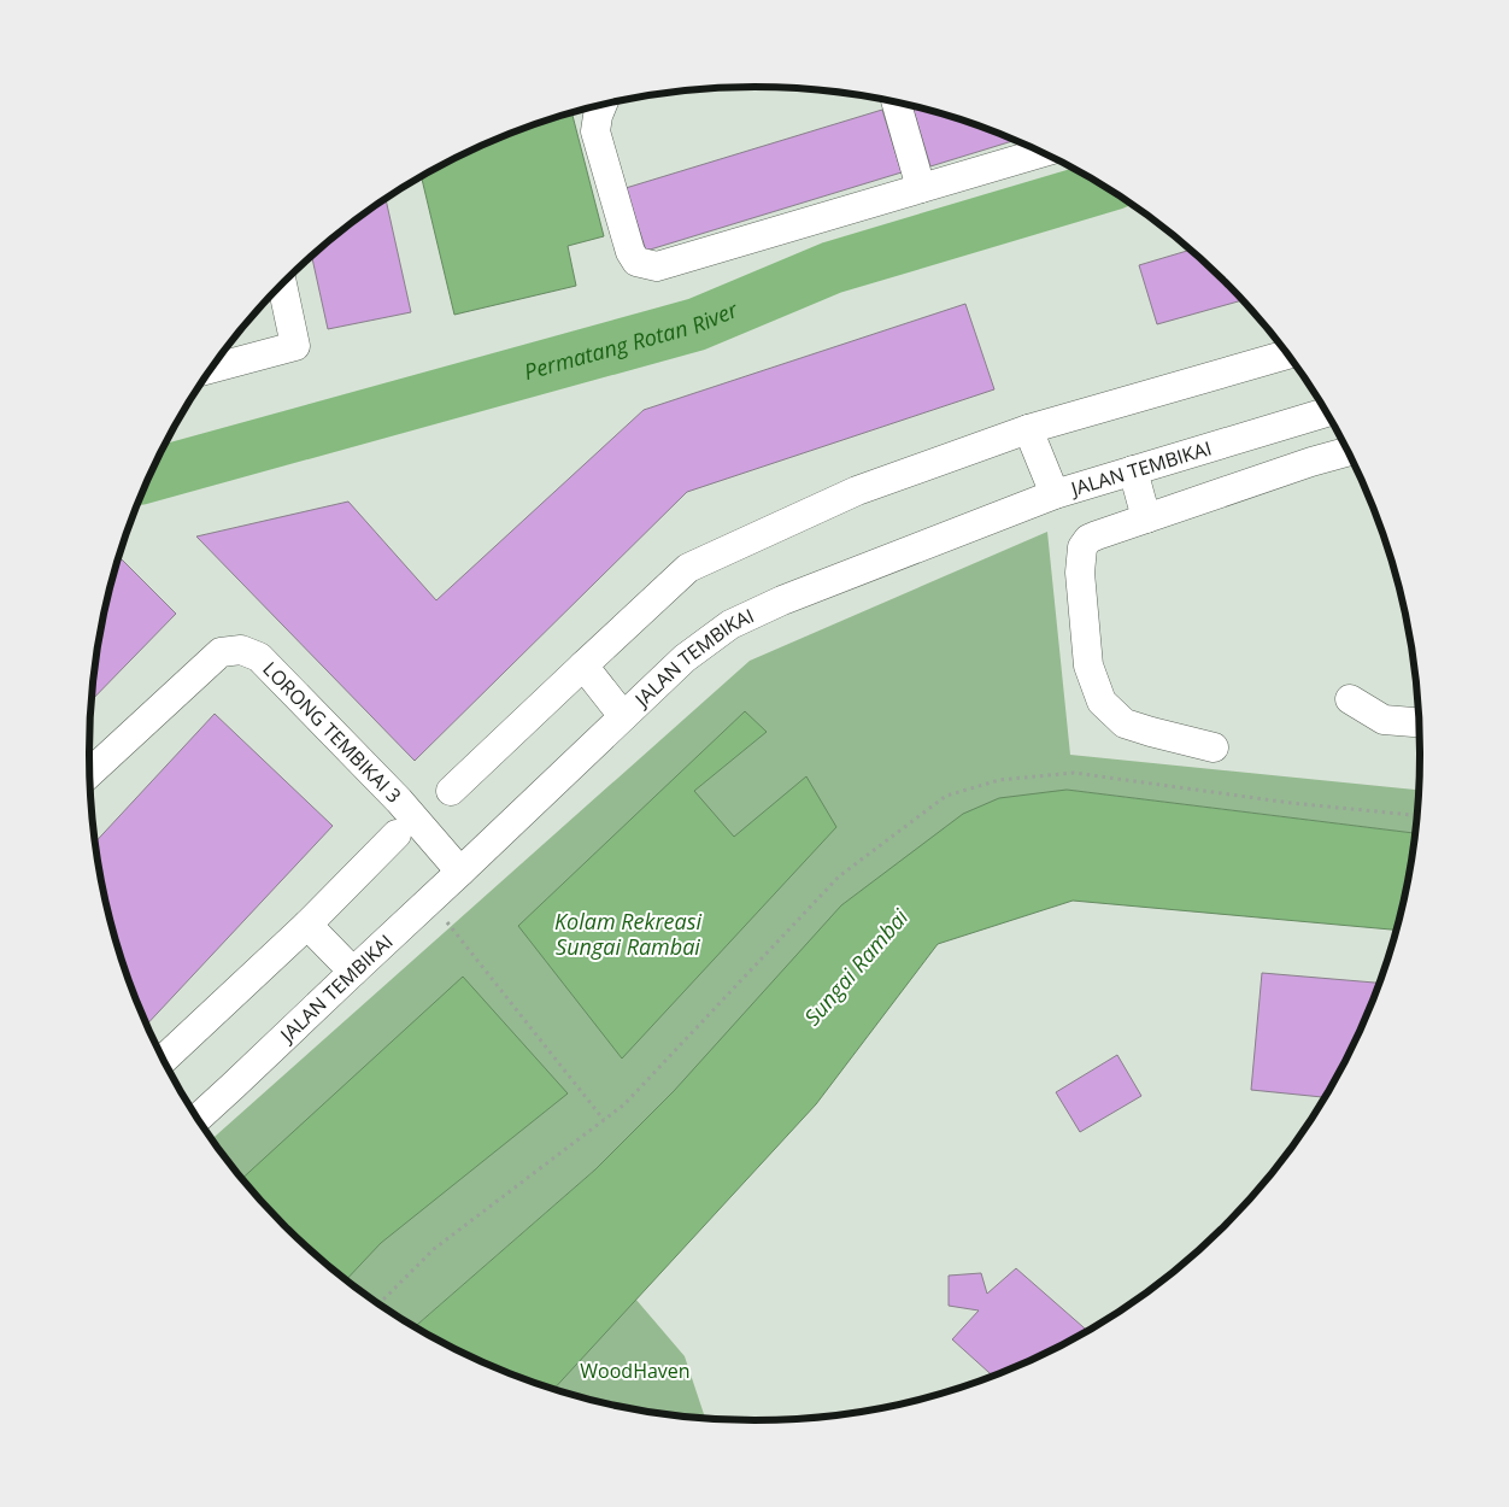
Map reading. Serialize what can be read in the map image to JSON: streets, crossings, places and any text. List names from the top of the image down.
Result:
{
  "streets": {
    "street": ["JALAN TEMBIKAI", "LORONG TEMBIKAI 3"]
  },
  "crossings": [
    ["JALAN TEMBIKAI", "LORONG TEMBIKAI 3"]
  ],
  "water": ["Permatang Rotan River", "Kolam Rekreasi Sungai Rambai", "Sungai Rambai"],
  "parks": ["WoodHaven"]
}
